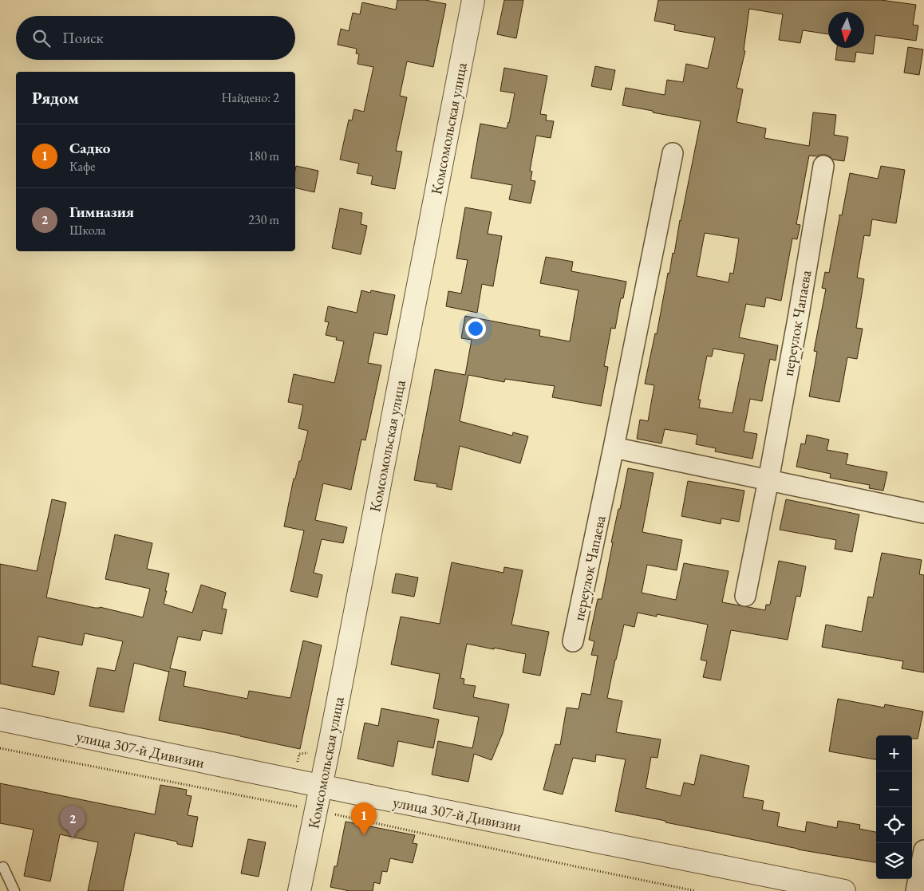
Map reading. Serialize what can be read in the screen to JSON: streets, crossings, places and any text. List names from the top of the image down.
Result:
{
  "streets": {
    "street": ["Комсомольская улица", "переулок Чапаева", "улица 307-й Дивизии"]
  },
  "crossings": [
    ["Комсомольская улица", "улица 307-й Дивизии"]
  ],
  "north": "bottom",
  "page": {
    "search": "Поиск",
    "heading": ["Рядом", "Найдено: 2"],
    "list": [
      {
        "mark": "1",
        "name": "Садко",
        "note": "Кафе",
        "value": "180 m"
      },
      {
        "mark": "2",
        "name": "Гимназия",
        "note": "Школа",
        "value": "230 m"
      }
    ],
    "map_buttons": ["+", "−"],
    "pins": ["1", "2"]
  }
}
